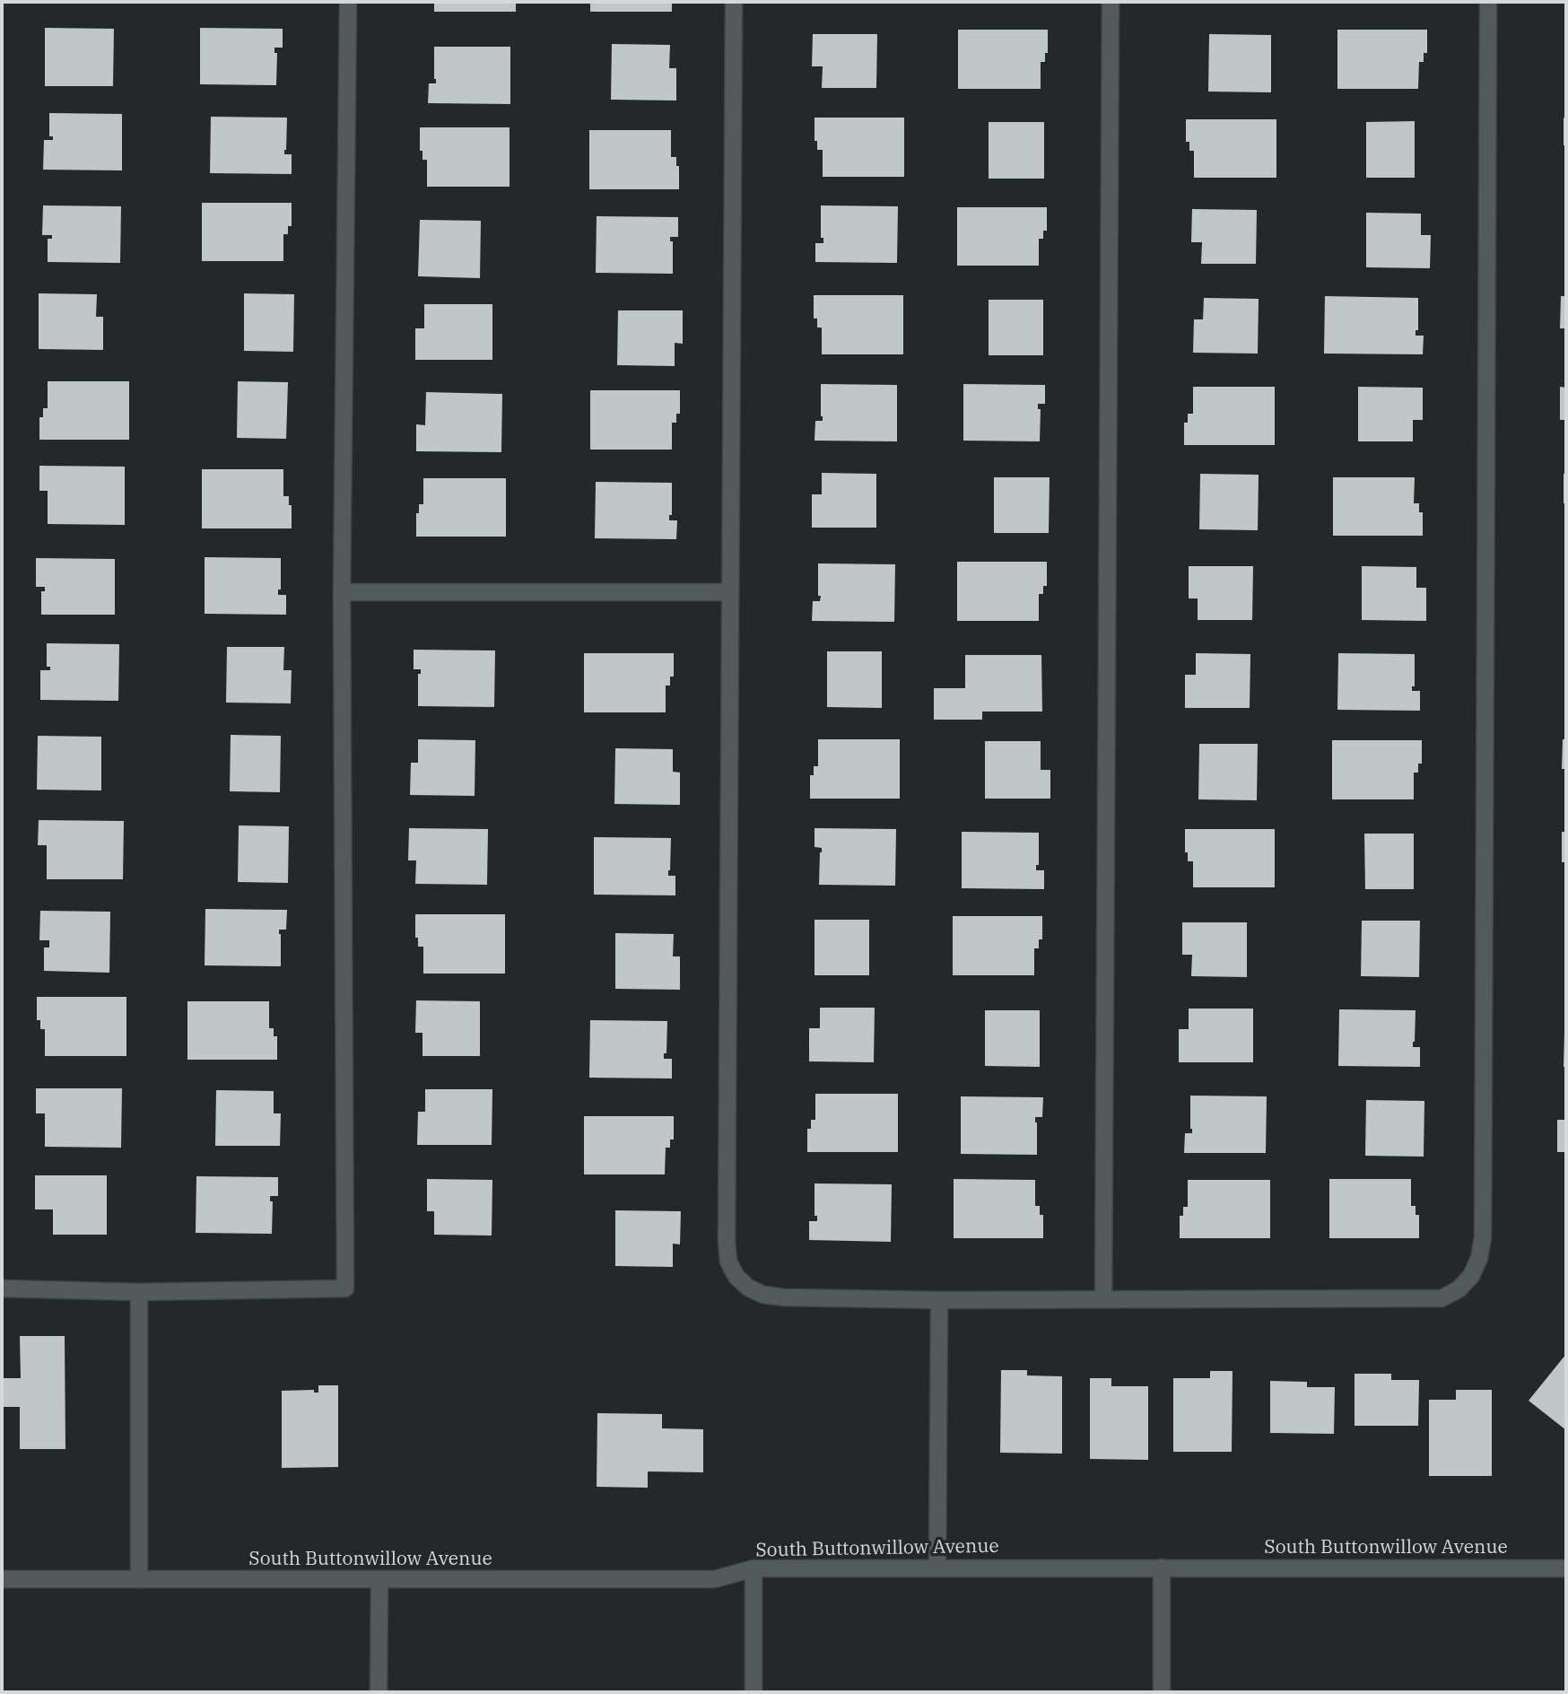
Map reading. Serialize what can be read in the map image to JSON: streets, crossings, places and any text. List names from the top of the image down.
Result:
{
  "streets": {
    "street": ["South Buttonwillow Avenue"]
  }
}
